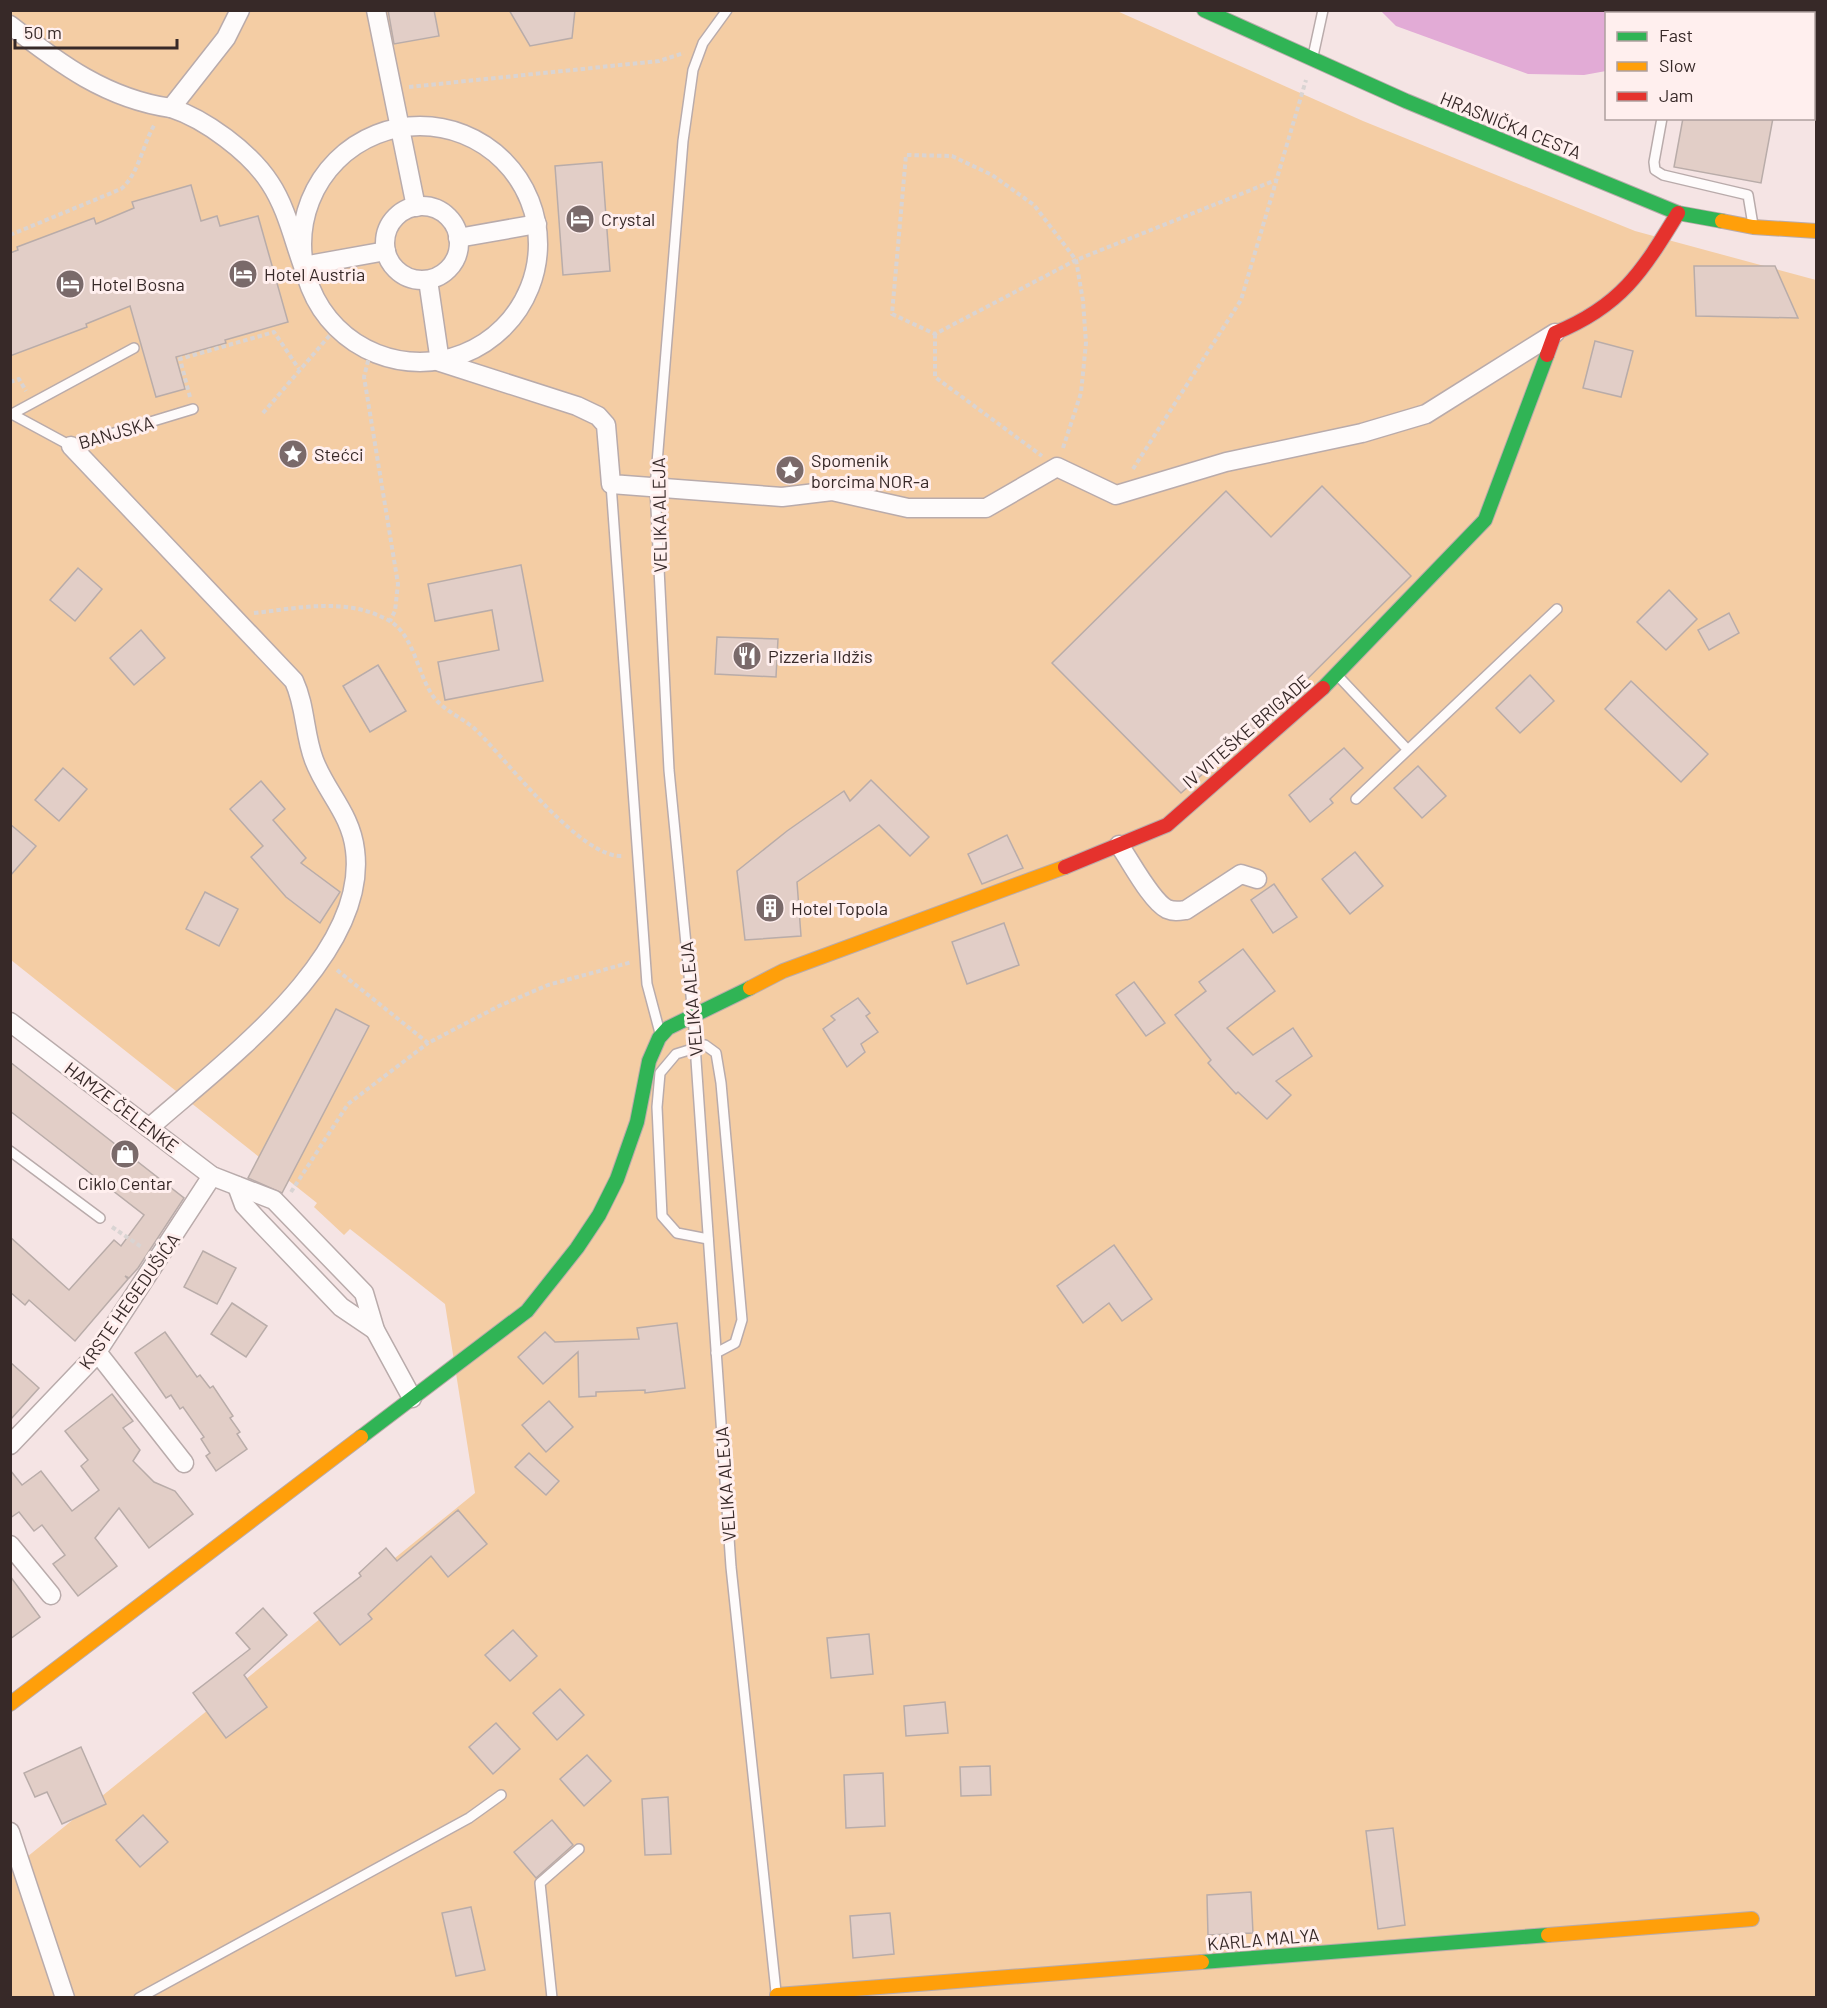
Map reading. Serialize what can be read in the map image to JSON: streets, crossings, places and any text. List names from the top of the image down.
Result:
{
  "streets": {
    "street": [
      "HRASNIČKA CESTA",
      "IV VITEŠKE BRIGADE",
      "HAMZE ČELENKE",
      "KRSTE HEGEDUŠIĆA",
      "KARLA MALYA"
    ],
    "lane": ["BANJSKA", "VELIKA ALEJA"]
  },
  "crossings": [
    ["VELIKA ALEJA", "IV VITEŠKE BRIGADE"],
    ["VELIKA ALEJA", "KARLA MALYA"],
    ["IV VITEŠKE BRIGADE", "HAMZE ČELENKE"],
    ["HAMZE ČELENKE", "KRSTE HEGEDUŠIĆA"]
  ],
  "places": {
    "hotel": ["Crystal", "Hotel Austria", "Hotel Bosna"],
    "place": ["Stećci", "Spomenik borcima NOR-a"],
    "restaurant": ["Pizzeria Ildžis"],
    "building": ["Hotel Topola"],
    "shop": ["Ciklo Centar"]
  },
  "legend": ["Fast", "Slow", "Jam"],
  "scale_bar": "50 m"
}
